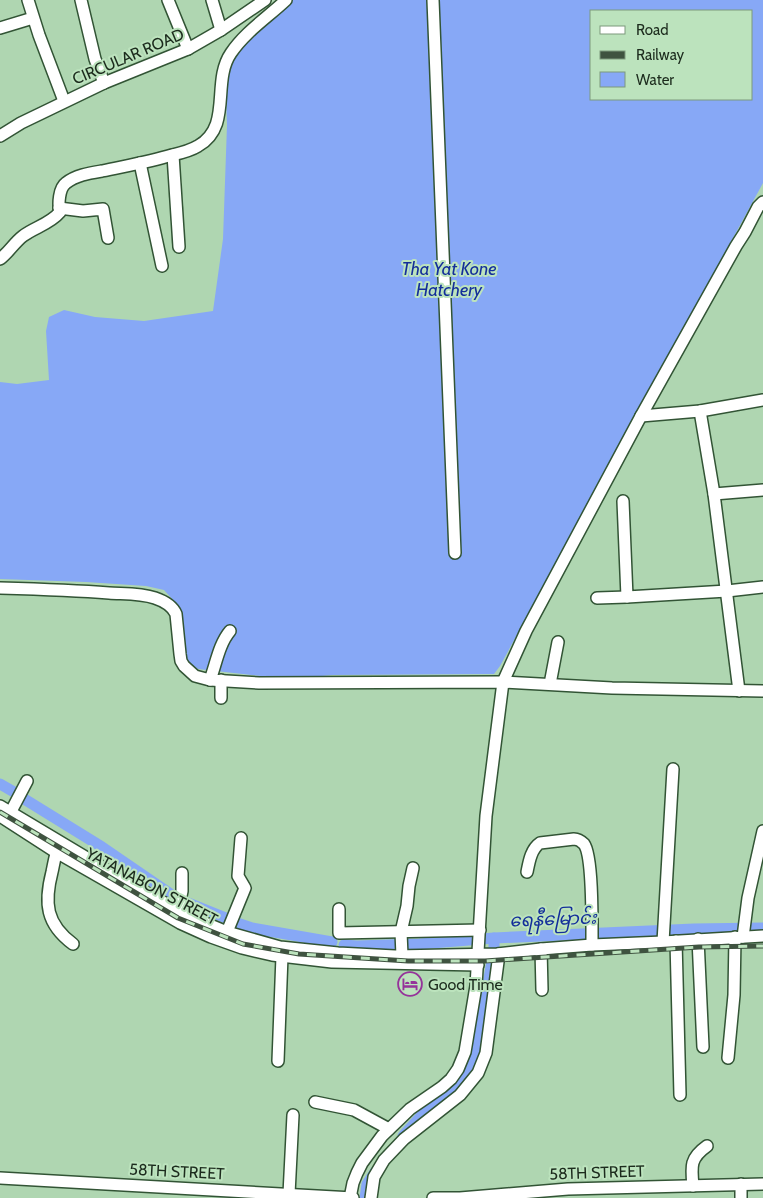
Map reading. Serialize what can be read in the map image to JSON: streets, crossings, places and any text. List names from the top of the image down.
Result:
{
  "streets": {
    "street": ["CIRCULAR ROAD", "YATANABON STREET", "58TH STREET"]
  },
  "water": ["Tha Yat Kone Hatchery", "ရေနီမြောင်း"],
  "places": {
    "hotel": ["Good Time"]
  },
  "legend": ["Road", "Railway", "Water"]
}
